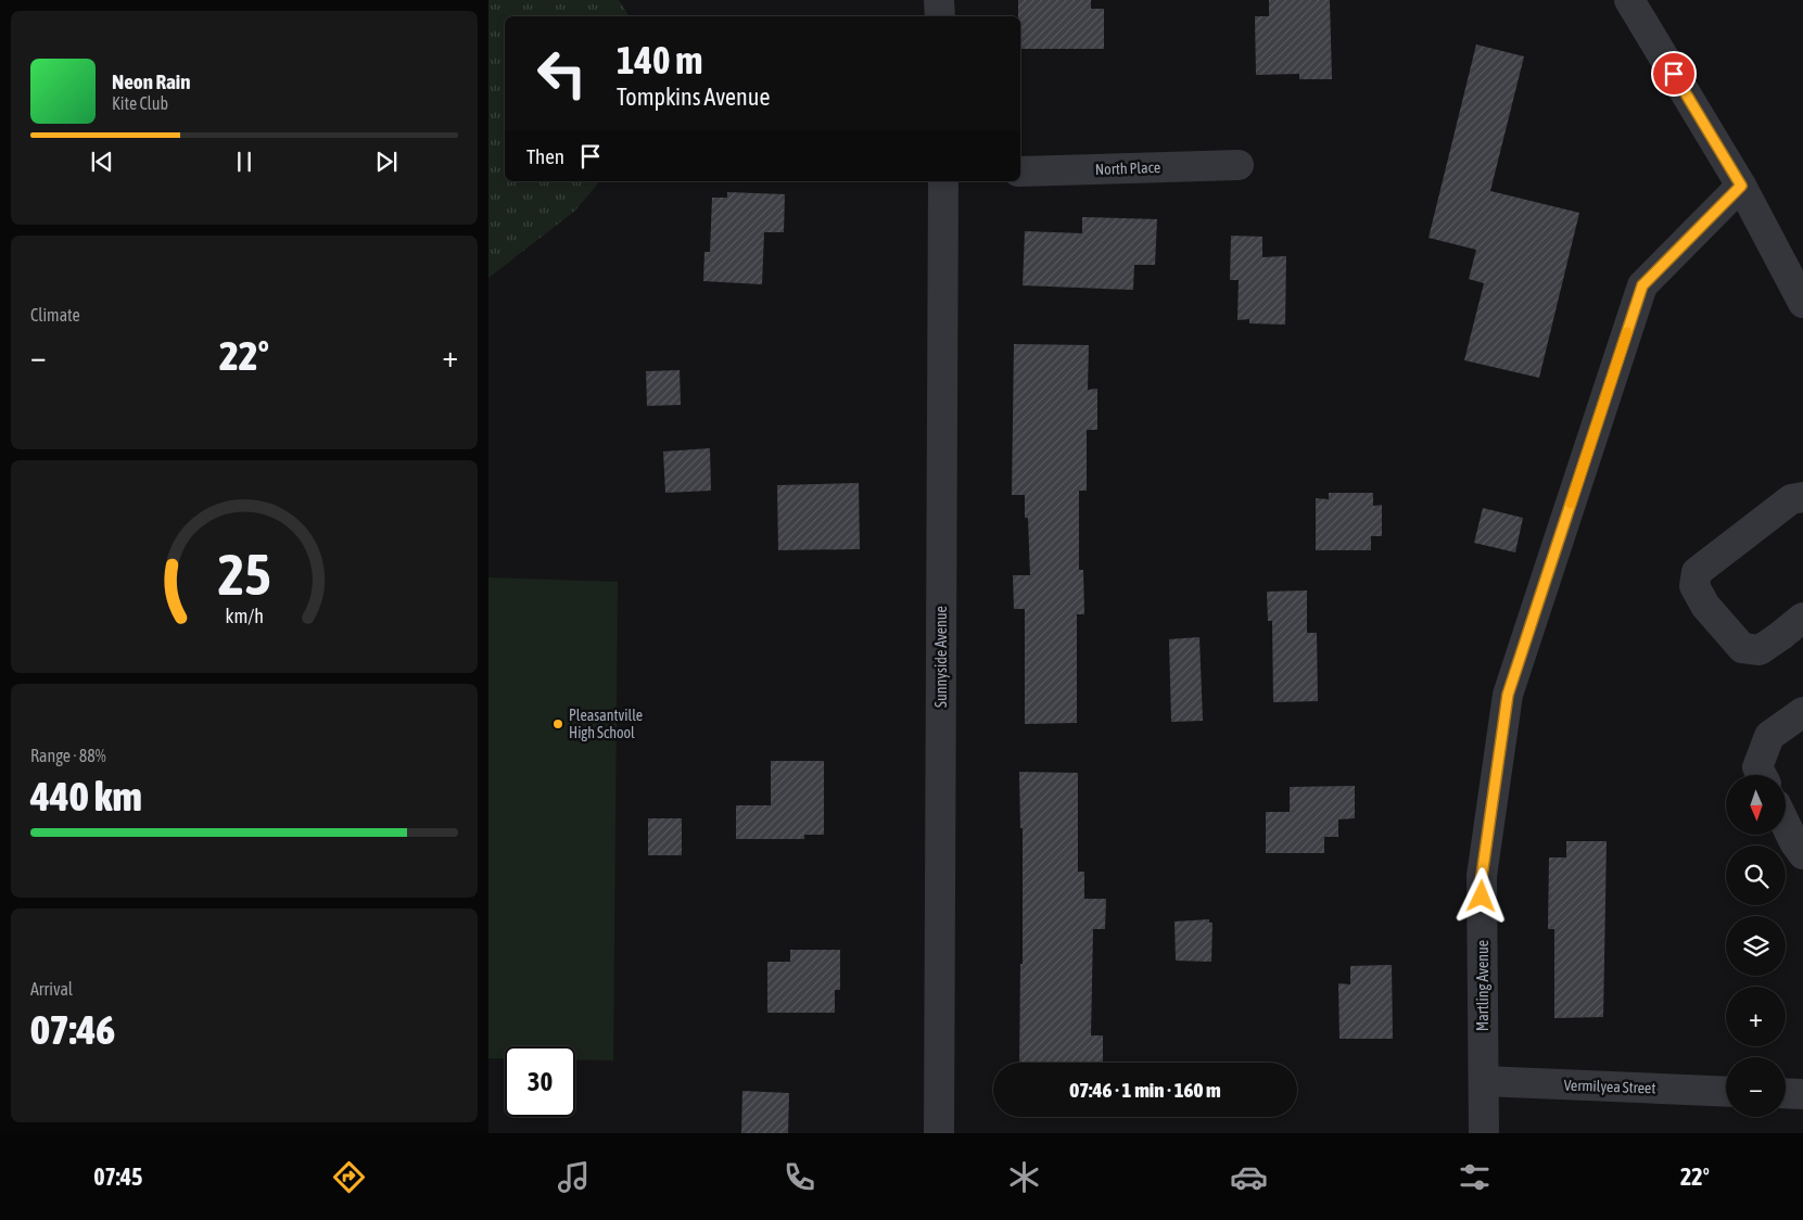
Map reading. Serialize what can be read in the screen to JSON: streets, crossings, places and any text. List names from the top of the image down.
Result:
{
  "streets": {
    "street": [
      "North Place",
      "Sunnyside Avenue",
      "Martling Avenue",
      "Vermilyea Street"
    ]
  },
  "crossings": [
    ["Martling Avenue", "Vermilyea Street"]
  ],
  "places": ["Pleasantville High School"],
  "north": "bottom",
  "page": {
    "turn": ["140 m", "Tompkins Avenue"],
    "song": ["Neon Rain", "Kite Club"],
    "then": "Then",
    "tile": [
      "Climate",
      ["Range · 88%", "440 km"],
      ["Arrival", "07:46"]
    ],
    "heat": ["−", "22°", "+"],
    "map_buttons": ["+", "−"],
    "limit": "30",
    "trip": "07:46 · 1 min · 160 m",
    "tabs": ["07:45", "22°"],
    "gauge": ["25", "km/h"]
  }
}
